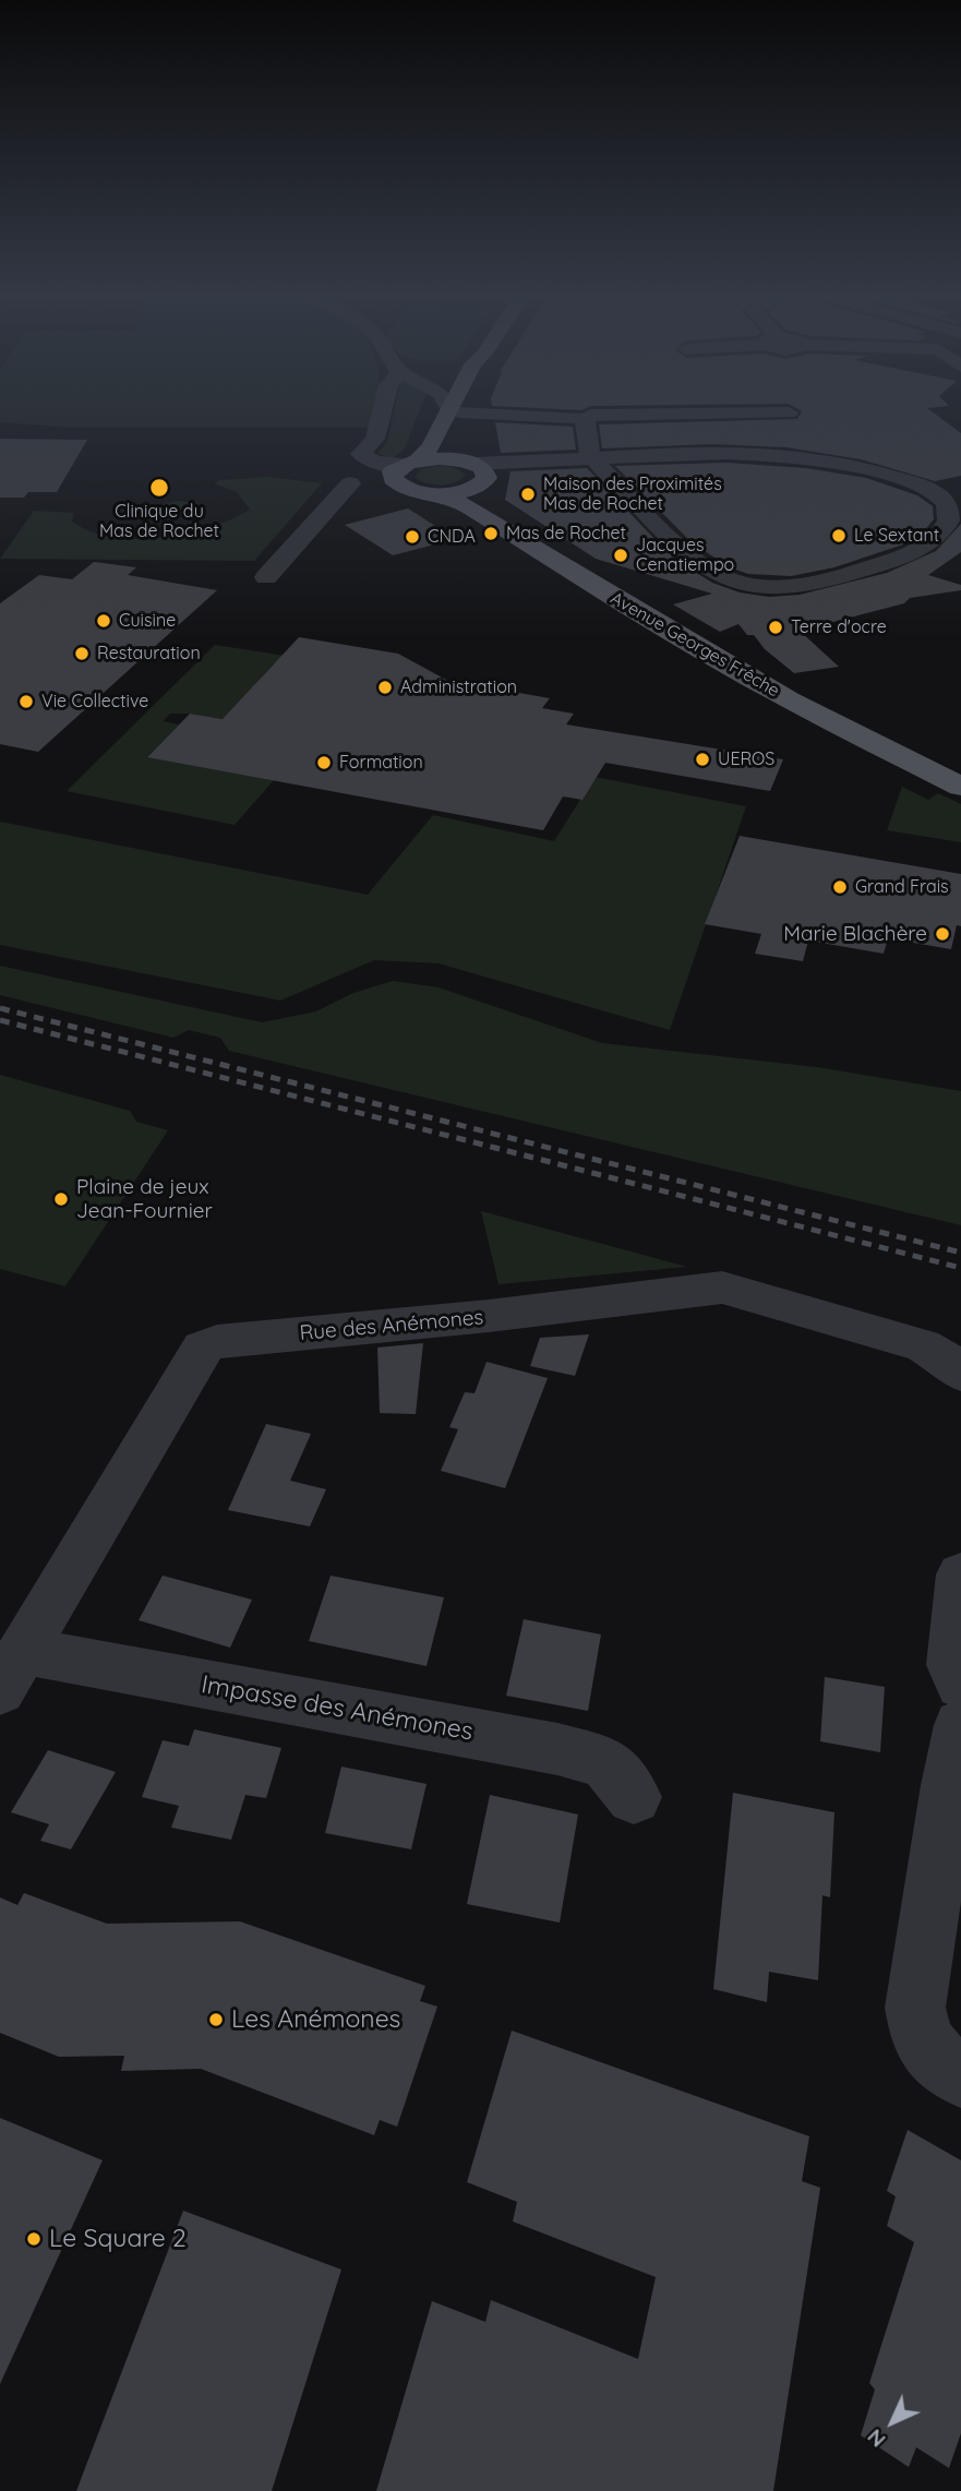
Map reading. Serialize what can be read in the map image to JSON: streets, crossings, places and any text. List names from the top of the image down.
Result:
{
  "streets": {
    "main road": ["Avenue Georges Frêche"],
    "street": ["Rue des Anémones", "Impasse des Anémones"]
  },
  "crossings": [
    ["Rue des Anémones", "Impasse des Anémones"]
  ],
  "places": [
    "Clinique du Mas de Rochet",
    "Maison des Proximités Mas de Rochet",
    "Mas de Rochet",
    "Le Sextant",
    "CNDA",
    "Jacques Cenatiempo",
    "Cuisine",
    "Terre d'ocre",
    "Restauration",
    "Administration",
    "Vie Collective",
    "UEROS",
    "Formation",
    "Grand Frais",
    "Marie Blachère",
    "Plaine de jeux Jean-Fournier",
    "Les Anémones",
    "Le Square 2"
  ],
  "north": "bottom left"
}
